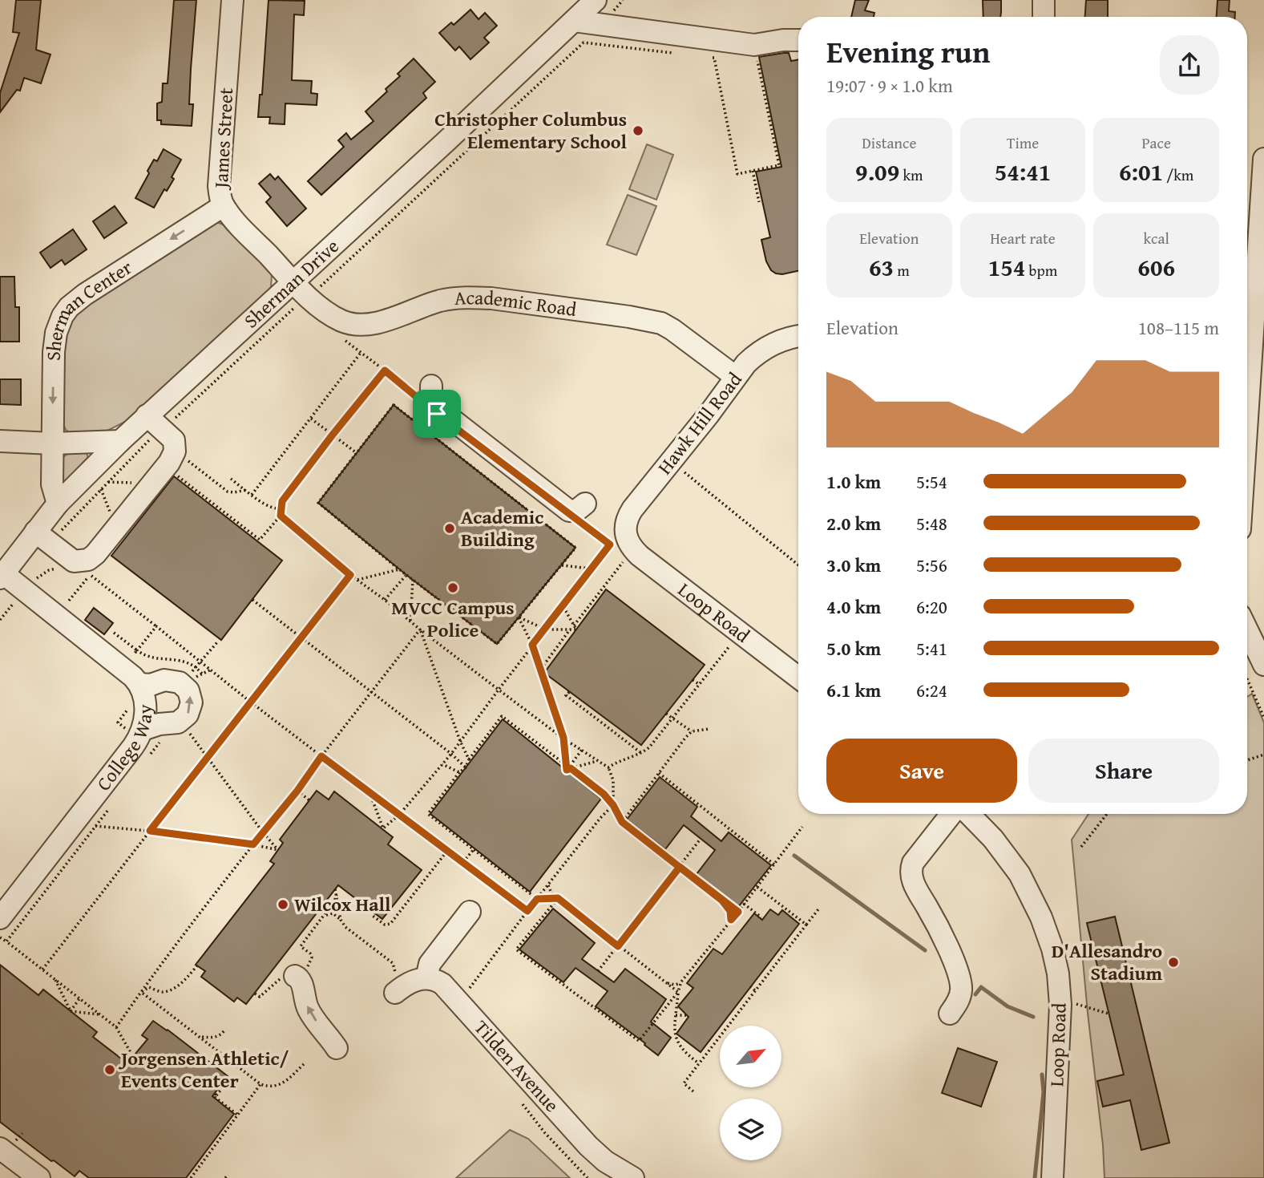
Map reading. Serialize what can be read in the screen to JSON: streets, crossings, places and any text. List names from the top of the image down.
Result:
{
  "streets": {
    "street": [
      "James Street",
      "Sherman Drive",
      "Academic Road",
      "Sherman Center",
      "Hawk Hill Road",
      "Loop Road",
      "College Way",
      "Tilden Avenue"
    ]
  },
  "crossings": [
    ["James Street", "Sherman Drive"],
    ["James Street", "Academic Road"],
    ["James Street", "Sherman Center"],
    ["Sherman Drive", "Academic Road"],
    ["Sherman Drive", "Sherman Center"],
    ["Sherman Drive", "College Way"],
    ["Academic Road", "Hawk Hill Road"],
    ["Hawk Hill Road", "Loop Road"]
  ],
  "one_way": ["Sherman Center"],
  "places": [
    "Christopher Columbus Elementary School",
    "Academic Building",
    "MVCC Campus Police",
    "Wilcox Hall",
    "D'Allesandro Stadium",
    "Jorgensen Athletic/ Events Center"
  ],
  "north": "top right",
  "page": {
    "heading": ["Evening run", "19:07 · 9 × 1.0 km"],
    "stats": [
      ["Distance", "9.09 km"],
      ["Time", "54:41"],
      ["Pace", "6:01 /km"],
      ["Elevation", "63 m"],
      ["Heart rate", "154 bpm"],
      ["kcal", "606"]
    ],
    "chart": ["Elevation", "108–115 m"],
    "list": [
      {
        "name": "1.0 km",
        "note": "5:54"
      },
      {
        "name": "2.0 km",
        "note": "5:48"
      },
      {
        "name": "3.0 km",
        "note": "5:56"
      },
      {
        "name": "4.0 km",
        "note": "6:20"
      },
      {
        "name": "5.0 km",
        "note": "5:41"
      },
      {
        "name": "6.1 km",
        "note": "6:24"
      }
    ],
    "buttons": ["Save", "Share"]
  }
}
